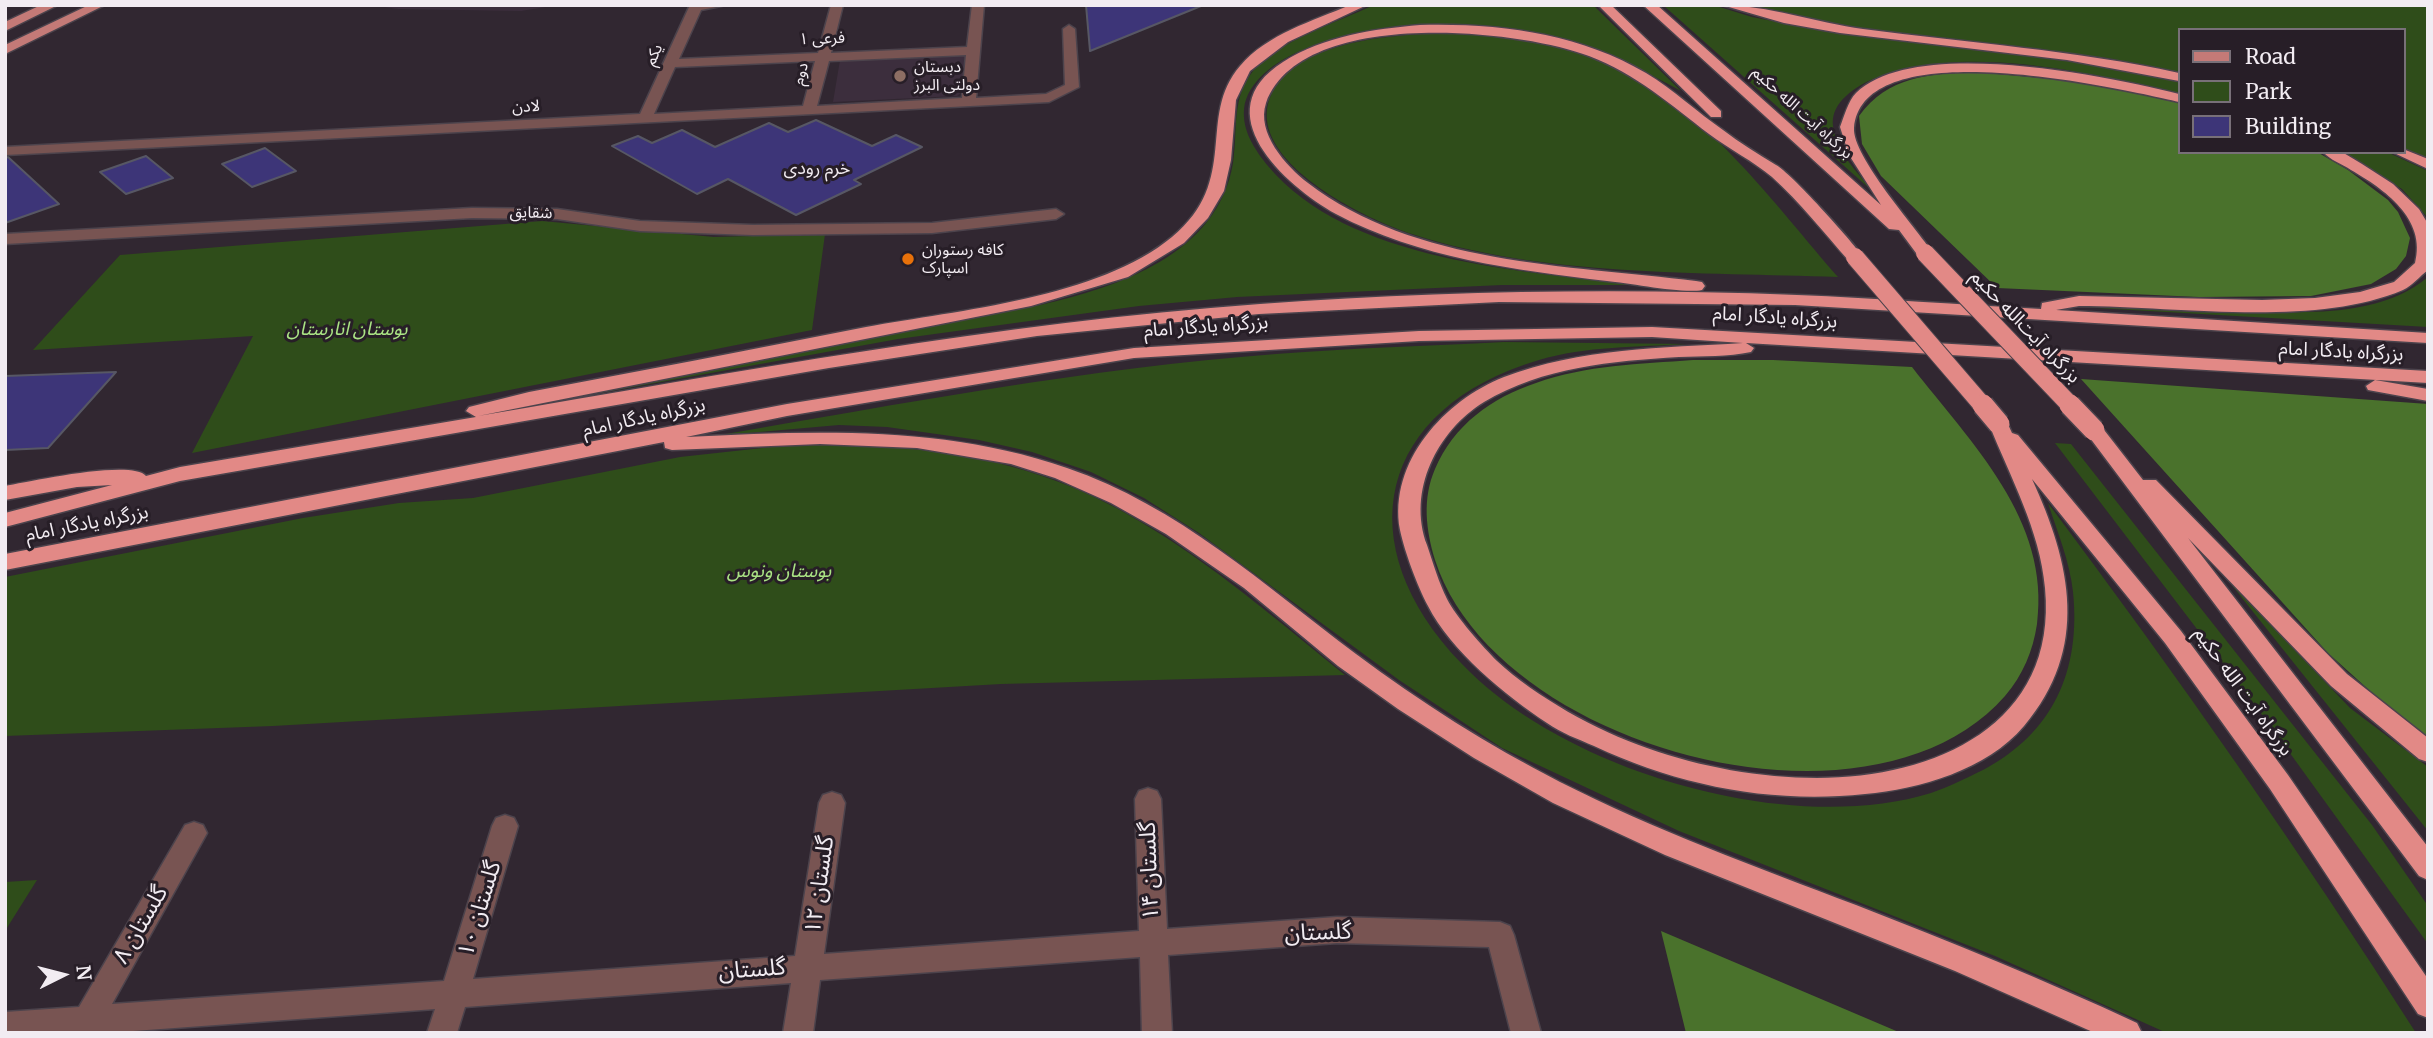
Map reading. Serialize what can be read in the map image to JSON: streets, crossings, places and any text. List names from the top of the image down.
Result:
{
  "streets": {
    "highway": ["بزرگراه آیت الله حکیم", "بزرگراه یادگار امام", "بزرگراه آیت‌الله حکیم"],
    "street": [
      "فرعی ۱",
      "یکم",
      "دوم",
      "لادن",
      "شقایق",
      "گلستان ۱۴",
      "گلستان ۱۲",
      "گلستان ۱۰",
      "گلستان ۸",
      "گلستان"
    ]
  },
  "crossings": [
    ["فرعی ۱", "یکم"],
    ["فرعی ۱", "دوم"],
    ["یکم", "لادن"],
    ["دوم", "لادن"],
    ["بزرگراه آیت الله حکیم", "بزرگراه آیت‌الله حکیم"],
    ["گلستان ۱۴", "گلستان"],
    ["گلستان ۱۲", "گلستان"],
    ["گلستان ۱۰", "گلستان"],
    ["گلستان ۸", "گلستان"]
  ],
  "districts": ["خرم رودی"],
  "parks": ["بوستان انارستان", "بوستان ونوس"],
  "places": ["دبستان دولتی البرز", "کافه رستوران اسپارک"],
  "legend": ["Road", "Park", "Building"],
  "north": "right"
}
